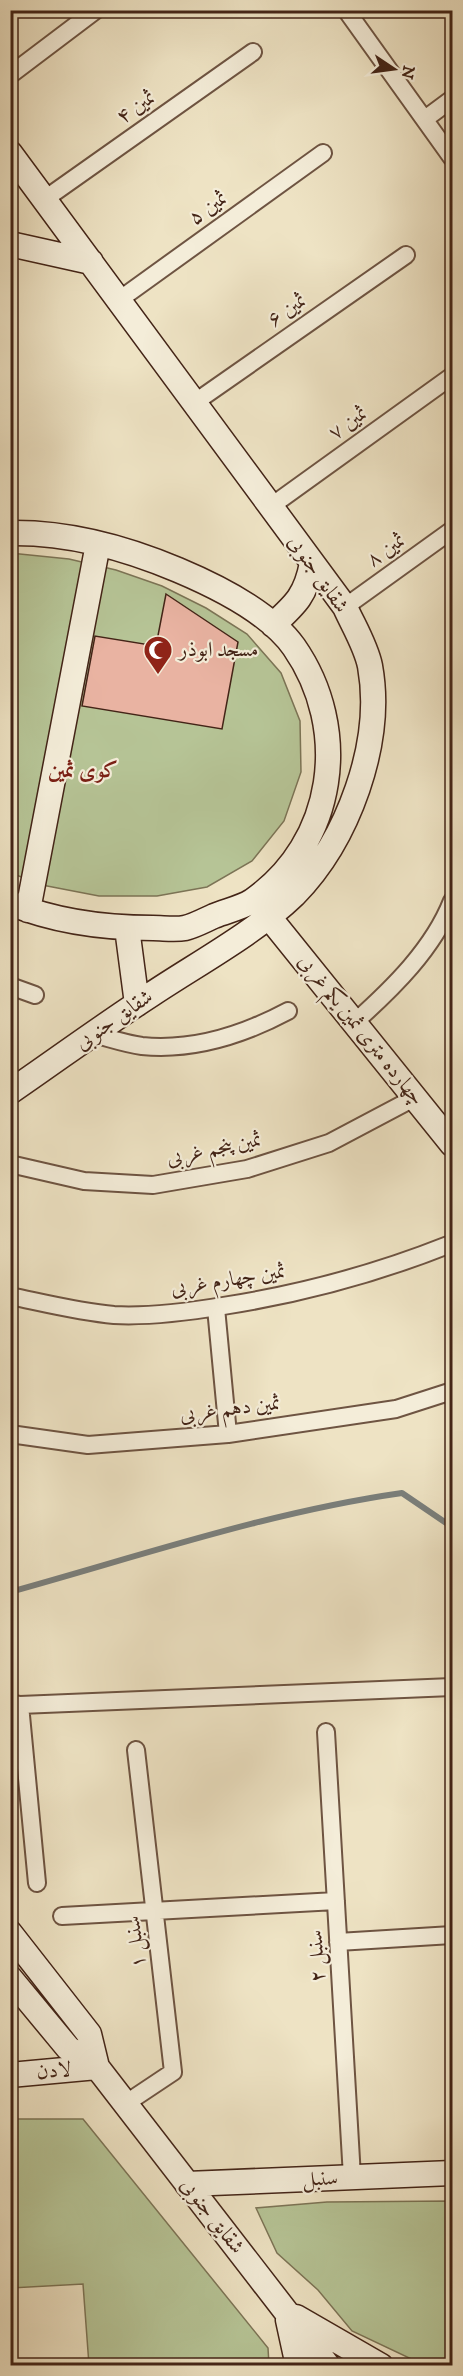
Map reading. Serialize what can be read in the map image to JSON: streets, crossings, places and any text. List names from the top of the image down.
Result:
{
  "streets": {
    "street": [
      "ثمین ۴",
      "ثمین ۵",
      "ثمین ۶",
      "ثمین ۷",
      "ثمین ۸",
      "شقایق جنوبی",
      "چهارده متری ثمین یکم غربی",
      "ثمین پنجم غربی",
      "ثمین چهارم غربی",
      "ثمین دهم غربی",
      "سنبل ۱",
      "سنبل ۲",
      "لادن",
      "سنبل"
    ]
  },
  "crossings": [
    ["ثمین ۴", "شقایق جنوبی"],
    ["ثمین ۵", "شقایق جنوبی"],
    ["ثمین ۶", "شقایق جنوبی"],
    ["ثمین ۷", "شقایق جنوبی"],
    ["ثمین ۸", "شقایق جنوبی"],
    ["شقایق جنوبی", "چهارده متری ثمین یکم غربی"],
    ["شقایق جنوبی", "سنبل ۱"],
    ["شقایق جنوبی", "لادن"],
    ["شقایق جنوبی", "سنبل"],
    ["چهارده متری ثمین یکم غربی", "ثمین پنجم غربی"],
    ["سنبل ۲", "سنبل"]
  ],
  "districts": ["کوی ثمین"],
  "places": {
    "mosque": ["مسجد ابوذر"]
  },
  "north": "right"
}
